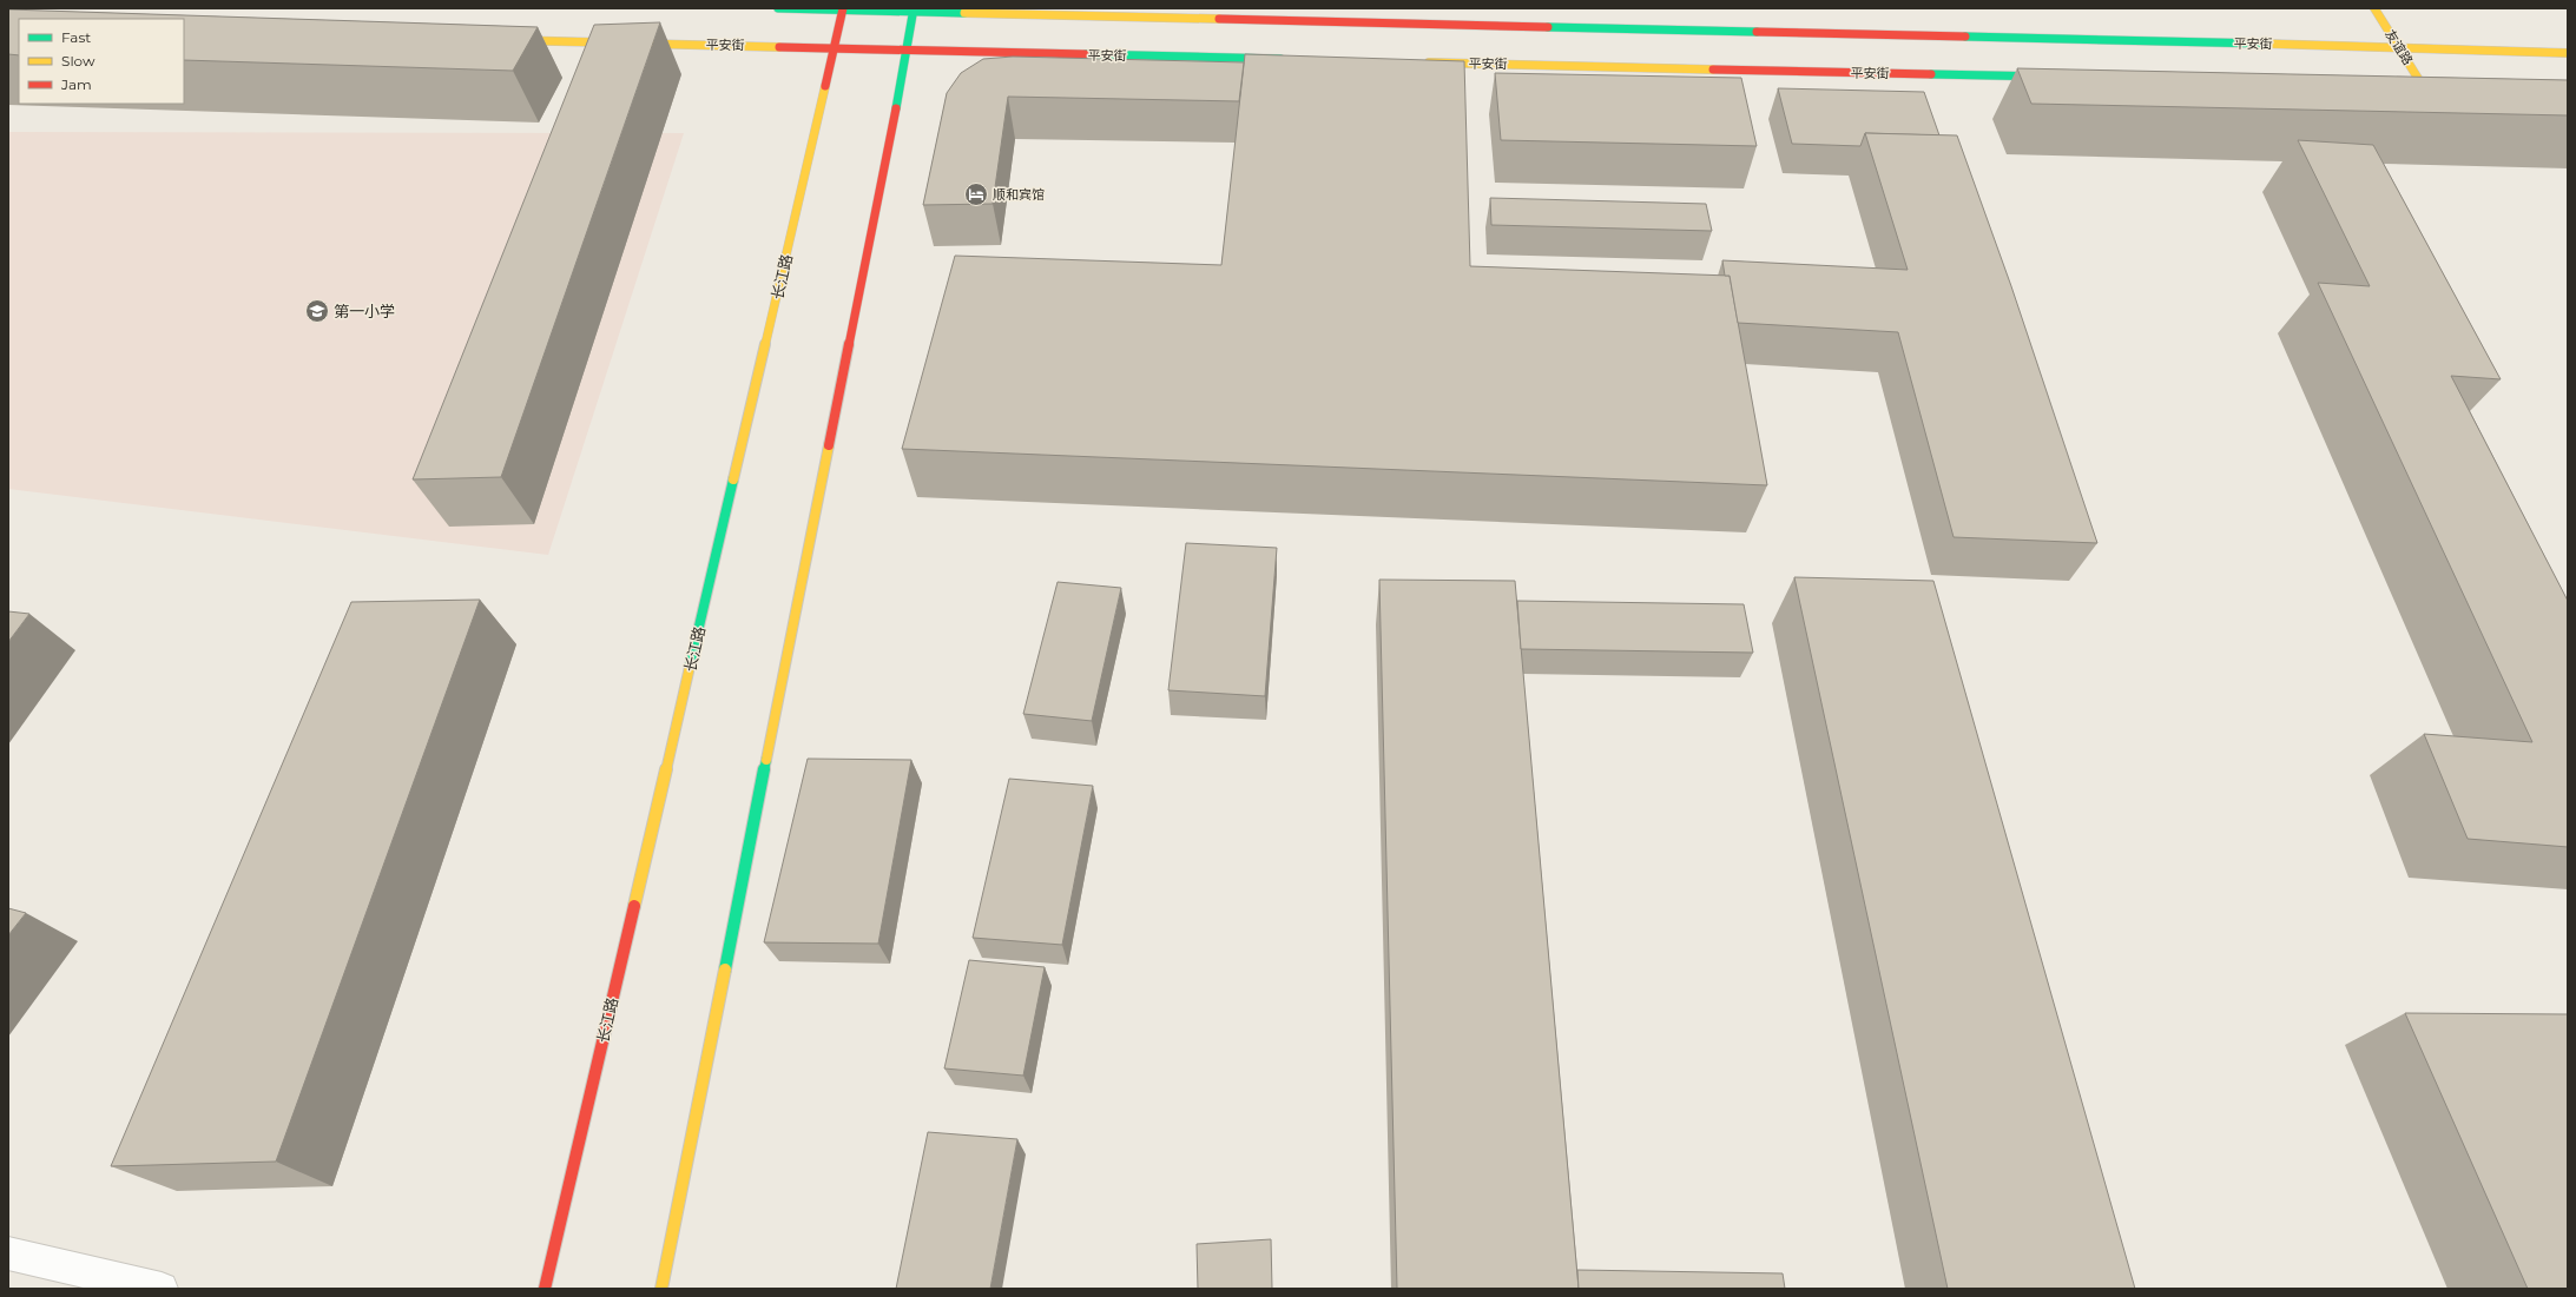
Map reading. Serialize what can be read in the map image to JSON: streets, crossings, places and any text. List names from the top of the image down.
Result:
{
  "streets": {
    "main road": ["平安街", "友谊路", "长江路"]
  },
  "crossings": [
    ["平安街", "友谊路"],
    ["平安街", "长江路"]
  ],
  "places": {
    "hotel": ["顺和宾馆"],
    "school or university": ["第一小学"]
  },
  "legend": ["Fast", "Slow", "Jam"]
}
